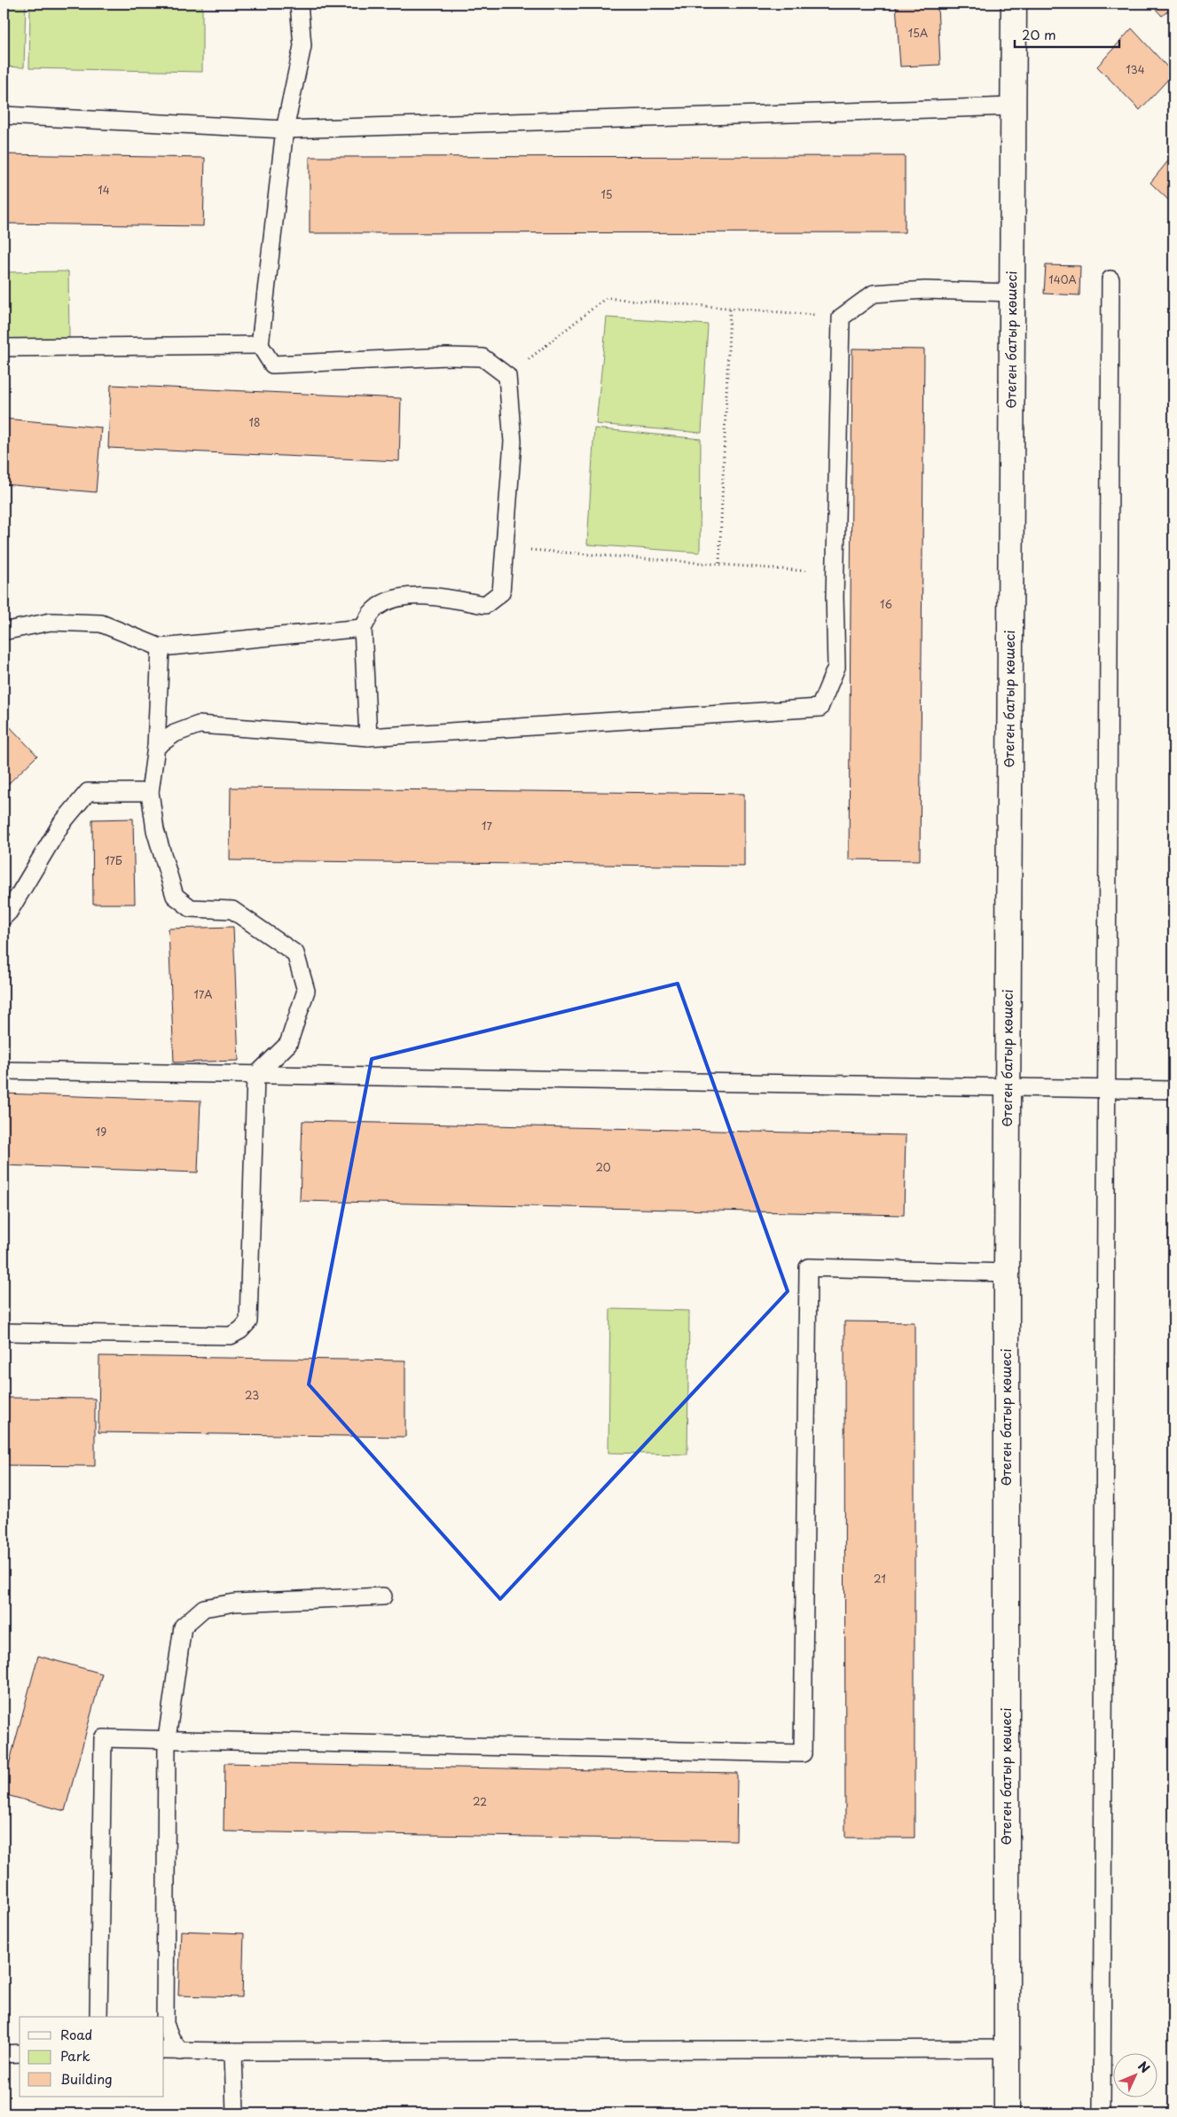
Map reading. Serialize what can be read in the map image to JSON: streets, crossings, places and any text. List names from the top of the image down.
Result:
{
  "streets": {
    "street": ["Өтеген батыр көшесі"]
  },
  "house_numbers": [
    "15А",
    "134",
    "14",
    "15",
    "140А",
    "18",
    "16",
    "17",
    "17Б",
    "17А",
    "19",
    "20",
    "23",
    "21",
    "22"
  ],
  "legend": ["Road", "Park", "Building"],
  "scale_bar": "20 m",
  "north": "top right"
}
